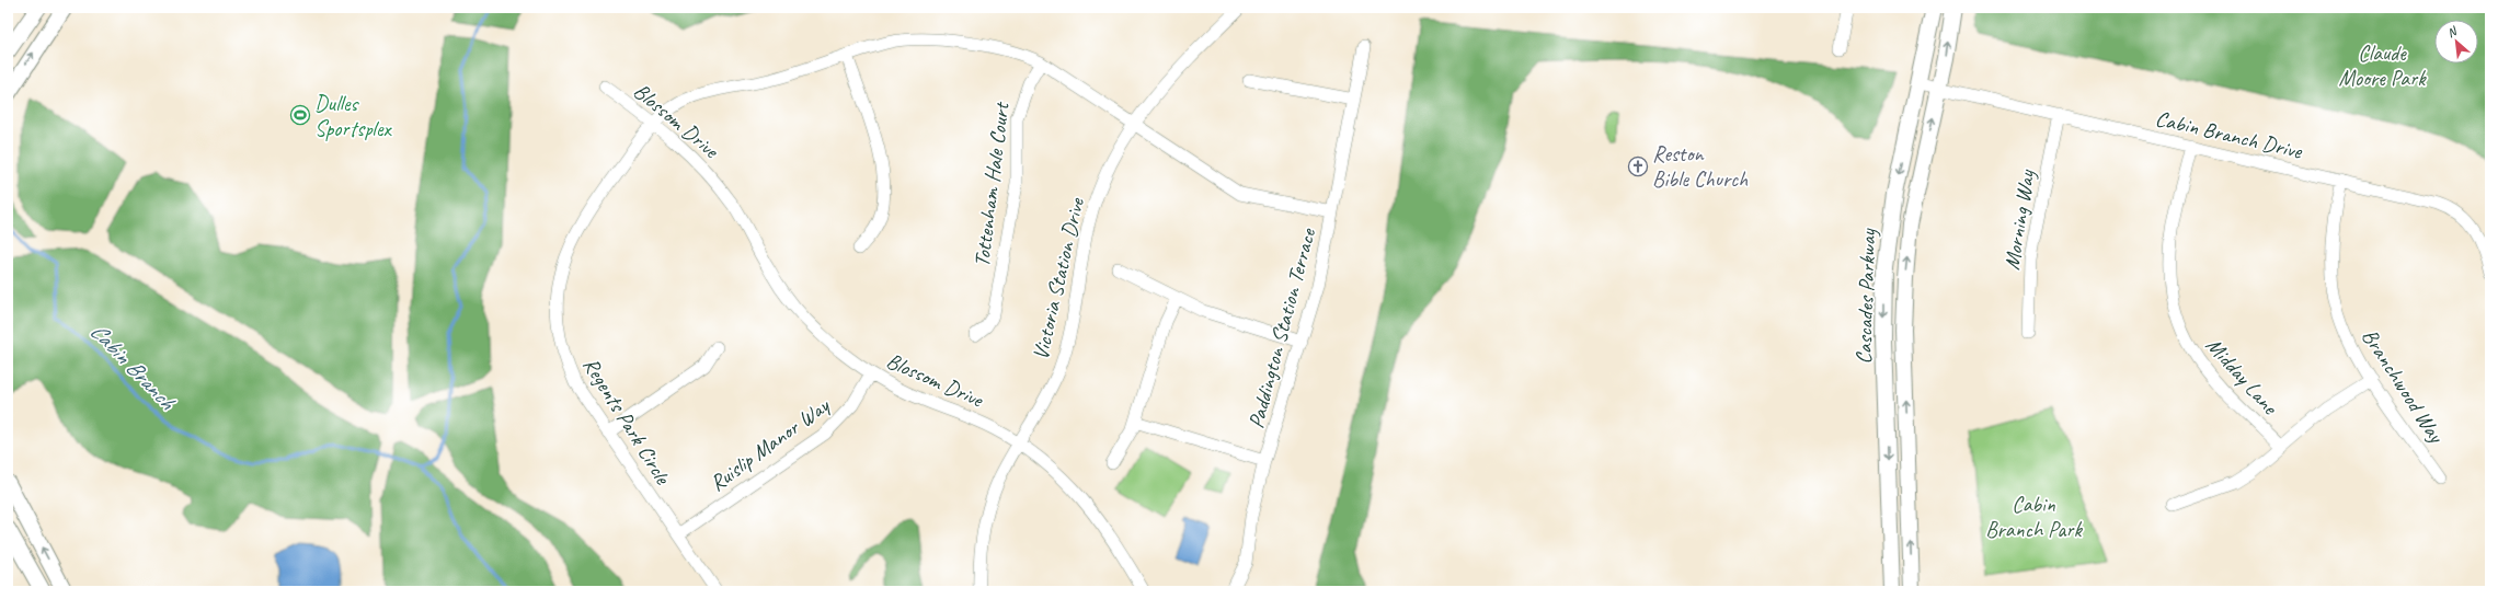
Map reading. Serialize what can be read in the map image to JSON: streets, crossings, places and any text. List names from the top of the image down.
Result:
{
  "streets": {
    "main road": ["Cascades Parkway"],
    "street": [
      "Blossom Drive",
      "Cabin Branch Drive",
      "Tottenham Hale Court",
      "Morning Way",
      "Victoria Station Drive",
      "Paddington Station Terrace",
      "Midday Lane",
      "Branchwood Way",
      "Regents Park Circle",
      "Ruislip Manor Way"
    ]
  },
  "crossings": [
    ["Blossom Drive", "Victoria Station Drive"],
    ["Blossom Drive", "Regents Park Circle"],
    ["Blossom Drive", "Ruislip Manor Way"],
    ["Cabin Branch Drive", "Morning Way"],
    ["Cabin Branch Drive", "Cascades Parkway"],
    ["Cabin Branch Drive", "Midday Lane"],
    ["Cabin Branch Drive", "Branchwood Way"],
    ["Tottenham Hale Court", "Regents Park Circle"],
    ["Victoria Station Drive", "Regents Park Circle"],
    ["Paddington Station Terrace", "Regents Park Circle"],
    ["Regents Park Circle", "Ruislip Manor Way"]
  ],
  "water": ["Cabin Branch"],
  "parks": ["Claude Moore Park", "Cabin Branch Park"],
  "places": {
    "sports": ["Dulles Sportsplex"],
    "church": ["Reston Bible Church"]
  },
  "north": "top left"
}
